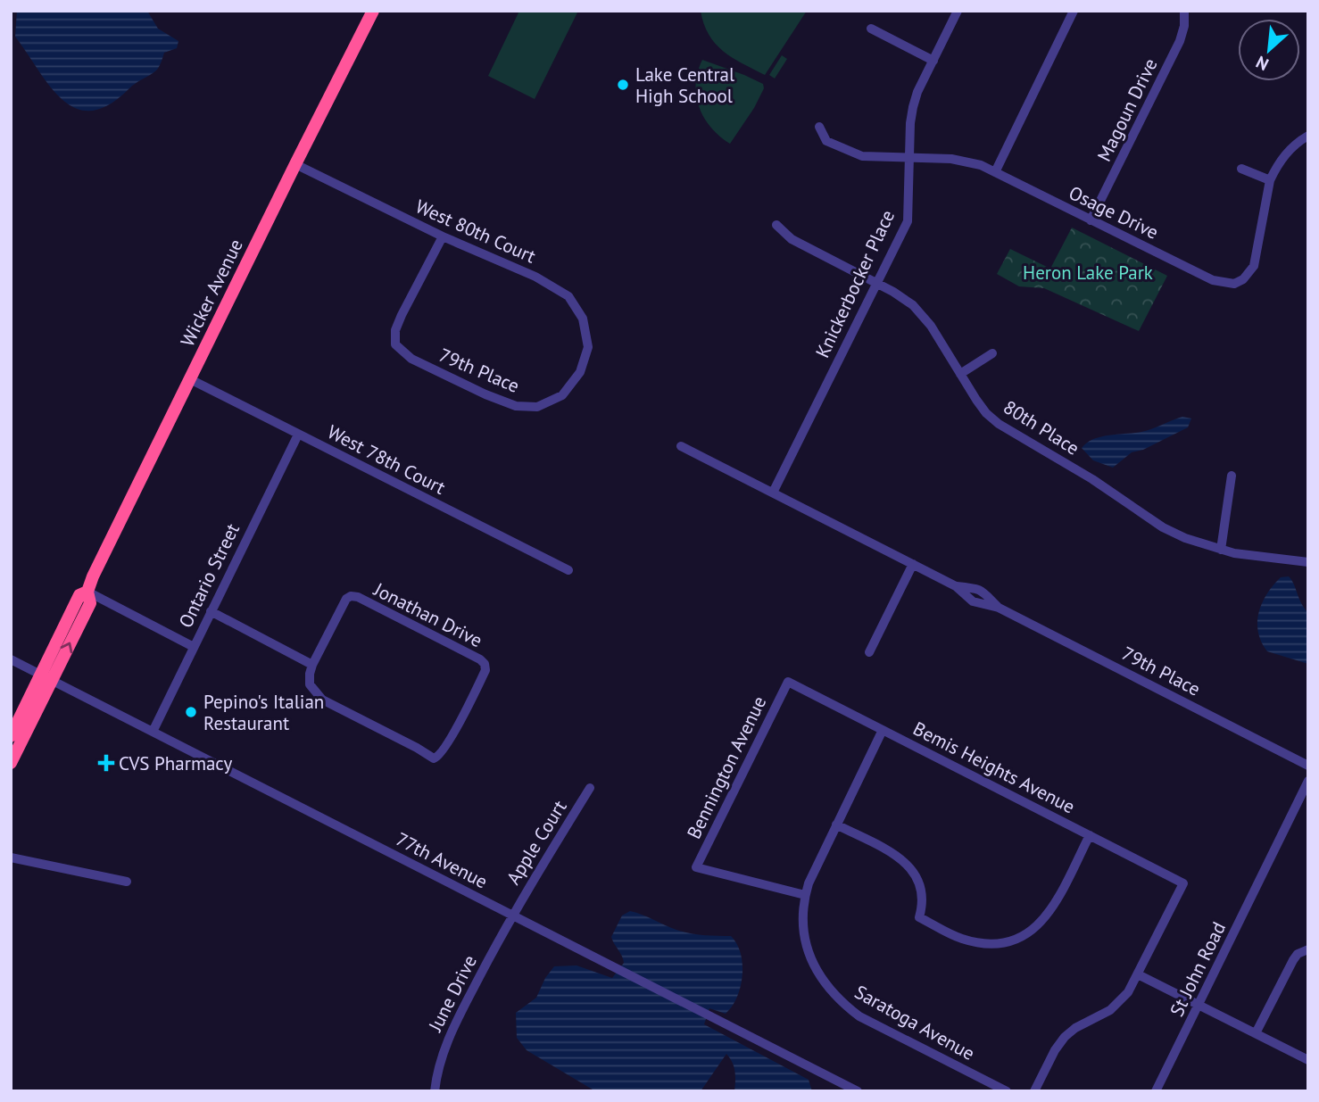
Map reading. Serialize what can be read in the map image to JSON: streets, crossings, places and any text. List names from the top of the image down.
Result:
{
  "streets": {
    "highway": ["Wicker Avenue"],
    "street": [
      "Magoun Drive",
      "Osage Drive",
      "West 80th Court",
      "Knickerbocker Place",
      "79th Place",
      "80th Place",
      "West 78th Court",
      "Ontario Street",
      "Jonathan Drive",
      "Bennington Avenue",
      "Bemis Heights Avenue",
      "Apple Court",
      "77th Avenue",
      "St John Road",
      "June Drive",
      "Saratoga Avenue"
    ]
  },
  "crossings": [
    ["Magoun Drive", "Osage Drive"],
    ["Osage Drive", "Knickerbocker Place"],
    ["West 80th Court", "Wicker Avenue"],
    ["West 80th Court", "79th Place"],
    ["Knickerbocker Place", "79th Place"],
    ["Knickerbocker Place", "80th Place"],
    ["Wicker Avenue", "West 78th Court"],
    ["Wicker Avenue", "77th Avenue"],
    ["West 78th Court", "Ontario Street"],
    ["Ontario Street", "77th Avenue"],
    ["Bennington Avenue", "Bemis Heights Avenue"],
    ["Bennington Avenue", "Saratoga Avenue"],
    ["Bemis Heights Avenue", "Saratoga Avenue"],
    ["Apple Court", "77th Avenue"],
    ["Apple Court", "June Drive"],
    ["77th Avenue", "June Drive"]
  ],
  "parks": ["Heron Lake Park"],
  "places": {
    "other": ["Lake Central High School", "Pepino's Italian Restaurant"],
    "health": ["CVS Pharmacy"]
  },
  "north": "bottom left"
}
